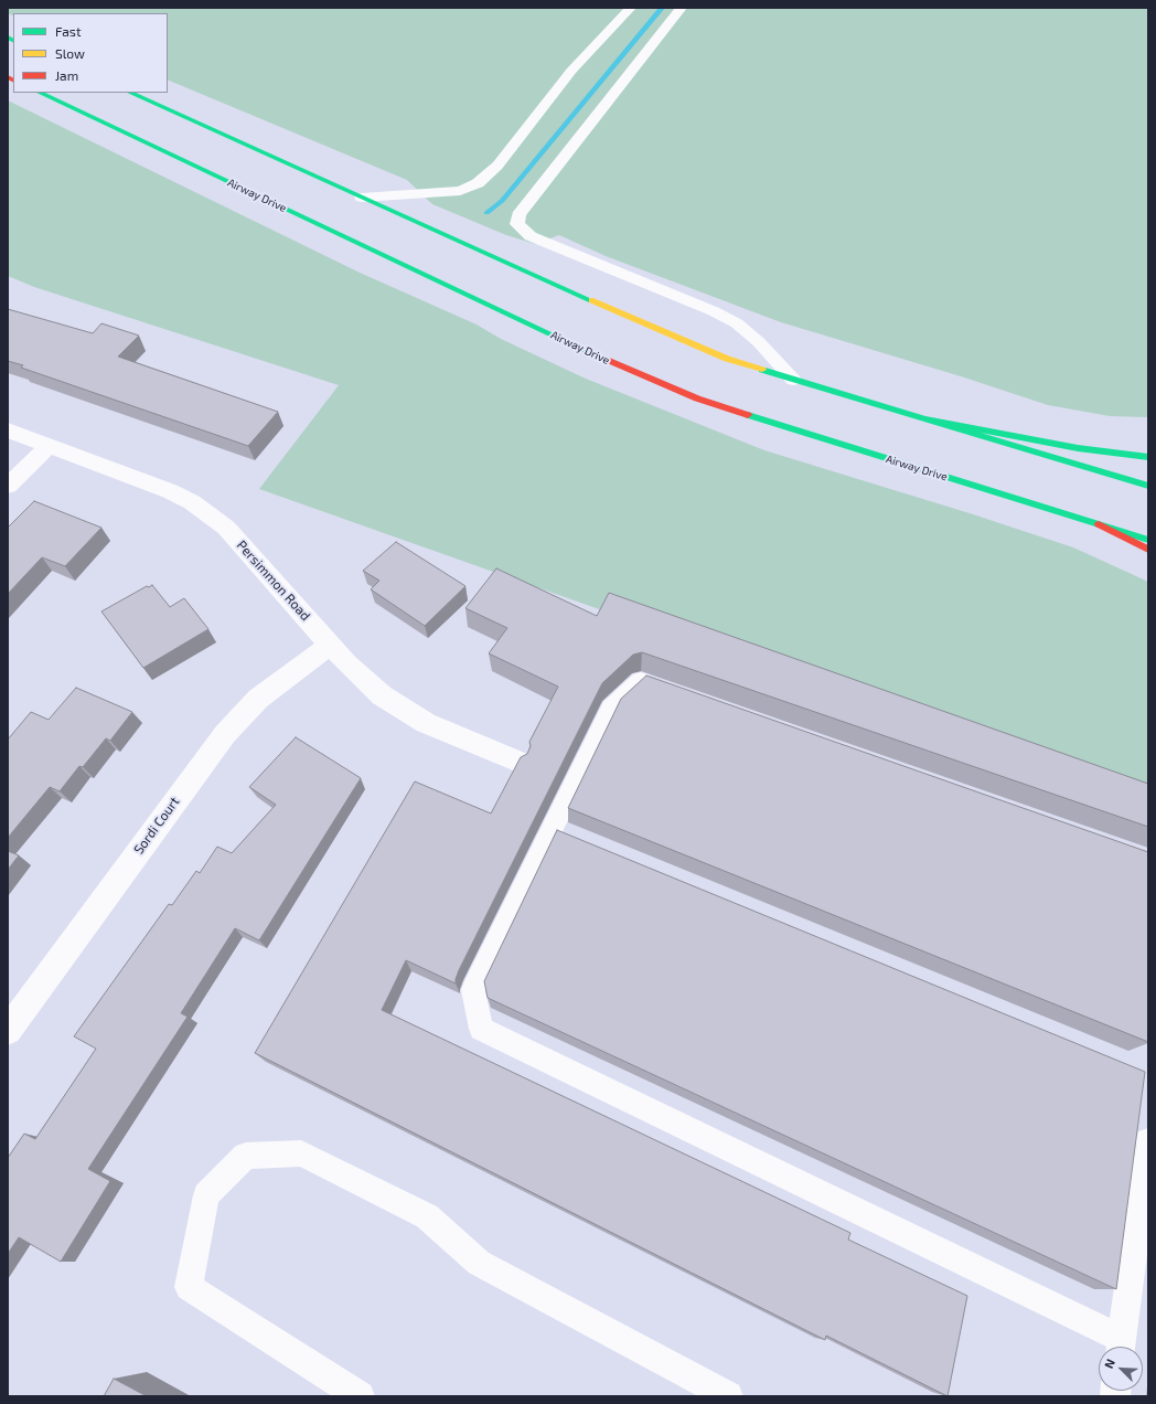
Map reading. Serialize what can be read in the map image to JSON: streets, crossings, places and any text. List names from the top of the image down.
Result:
{
  "streets": {
    "main road": ["Airway Drive"],
    "street": ["Persimmon Road", "Sordi Court"]
  },
  "crossings": [
    ["Persimmon Road", "Sordi Court"]
  ],
  "legend": ["Fast", "Slow", "Jam"],
  "north": "top left"
}
